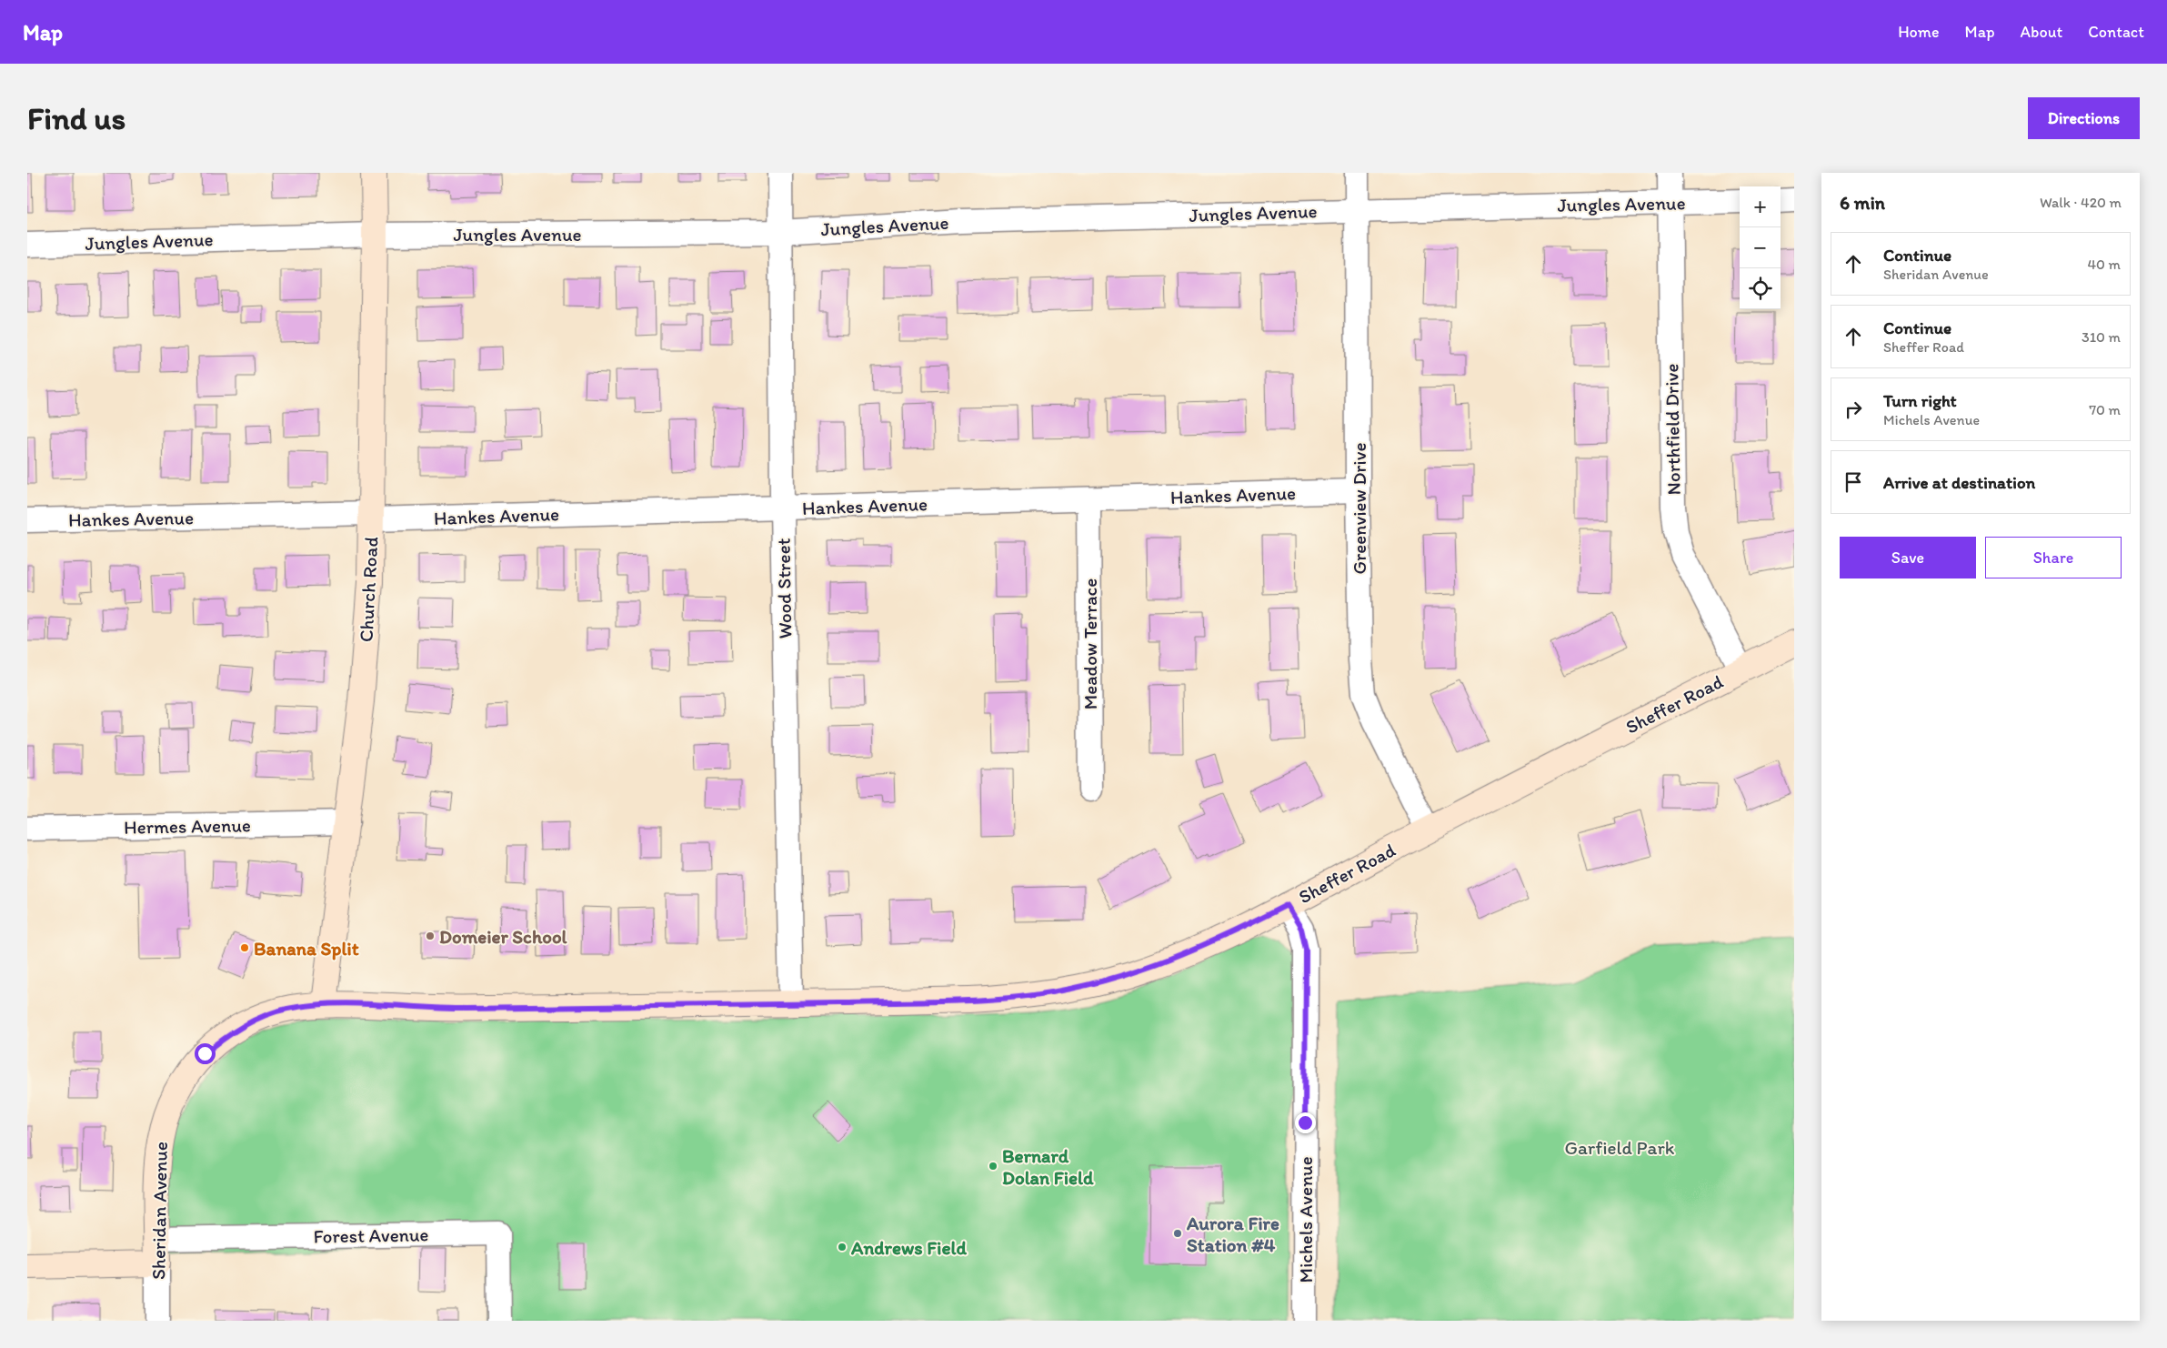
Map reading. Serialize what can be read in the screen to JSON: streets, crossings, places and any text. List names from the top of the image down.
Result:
{
  "streets": {
    "street": [
      "Jungles Avenue",
      "Northfield Drive",
      "Hankes Avenue",
      "Greenview Drive",
      "Wood Street",
      "Church Road",
      "Meadow Terrace",
      "Sheffer Road",
      "Hermes Avenue",
      "Sheridan Avenue",
      "Michels Avenue",
      "Forest Avenue"
    ]
  },
  "crossings": [
    ["Jungles Avenue", "Northfield Drive"],
    ["Jungles Avenue", "Greenview Drive"],
    ["Jungles Avenue", "Wood Street"],
    ["Jungles Avenue", "Church Road"],
    ["Northfield Drive", "Sheffer Road"],
    ["Hankes Avenue", "Greenview Drive"],
    ["Hankes Avenue", "Wood Street"],
    ["Hankes Avenue", "Church Road"],
    ["Hankes Avenue", "Meadow Terrace"],
    ["Greenview Drive", "Sheffer Road"],
    ["Wood Street", "Sheffer Road"],
    ["Church Road", "Sheffer Road"],
    ["Church Road", "Hermes Avenue"],
    ["Church Road", "Sheridan Avenue"],
    ["Sheffer Road", "Sheridan Avenue"],
    ["Sheffer Road", "Michels Avenue"],
    ["Sheridan Avenue", "Forest Avenue"]
  ],
  "parks": ["Garfield Park"],
  "places": [
    "Domeier School",
    "Banana Split",
    "Bernard Dolan Field",
    "Aurora Fire Station #4",
    "Andrews Field"
  ],
  "page": {
    "header": "Map",
    "nav": [
      "Home",
      "Map",
      "About",
      "Contact"
    ],
    "buttons": [
      "Directions",
      ["Save", "Share"]
    ],
    "title": "Find us",
    "heading": ["6 min", "Walk · 420 m"],
    "map_buttons": ["+", "−"],
    "list": [
      ["Continue", "Sheridan Avenue", "40 m"],
      ["Continue", "Sheffer Road", "310 m"],
      ["Turn right", "Michels Avenue", "70 m"],
      "Arrive at destination"
    ]
  }
}
